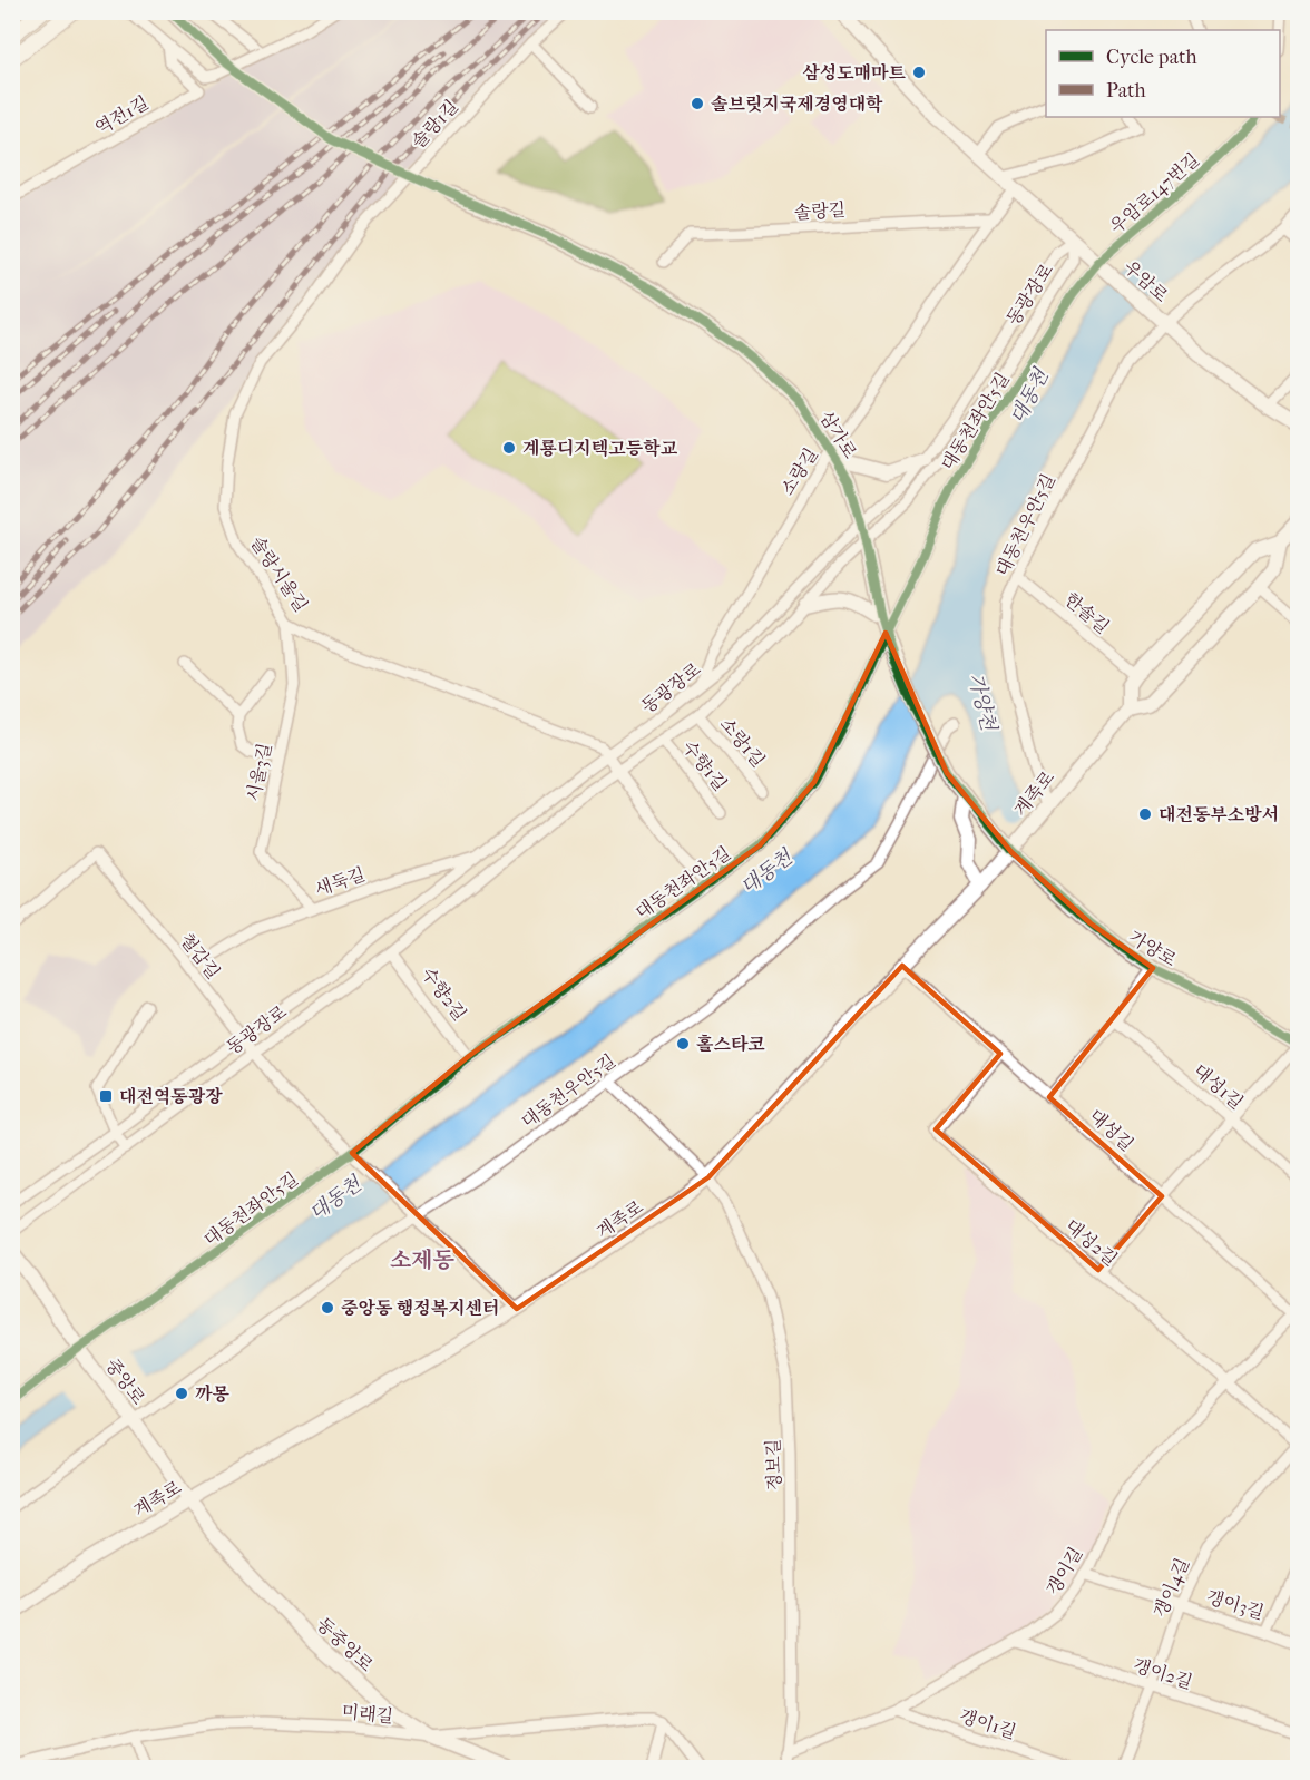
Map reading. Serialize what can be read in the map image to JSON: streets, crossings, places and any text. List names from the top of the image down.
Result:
{
  "streets": {
    "main road": [
      "우암로",
      "삼가로",
      "계족로",
      "가양로",
      "중앙로",
      "동중앙로"
    ],
    "street": [
      "역전1길",
      "솔랑1길",
      "우암로147번길",
      "솔랑길",
      "동광장로",
      "대동천좌안5길",
      "소랑길",
      "대동천우안5길",
      "솔랑시울길",
      "한솔길",
      "소랑1길",
      "수향1길",
      "시울3길",
      "새둑길",
      "철갑길",
      "수향2길",
      "대성1길",
      "대성길",
      "대성2길",
      "정보길",
      "갱이길",
      "갱이4길",
      "갱이3길",
      "갱이2길",
      "미래길",
      "갱이1길"
    ]
  },
  "crossings": [
    ["솔랑1길", "솔랑시울길"],
    ["우암로147번길", "우암로"],
    ["우암로147번길", "대동천좌안5길"],
    ["솔랑길", "소랑길"],
    ["우암로", "동광장로"],
    ["우암로", "대동천좌안5길"],
    ["우암로", "소랑길"],
    ["우암로", "대동천우안5길"],
    ["동광장로", "삼가로"],
    ["동광장로", "소랑길"],
    ["동광장로", "솔랑시울길"],
    ["동광장로", "소랑1길"],
    ["동광장로", "수향1길"],
    ["동광장로", "새둑길"],
    ["동광장로", "철갑길"],
    ["동광장로", "수향2길"],
    ["대동천좌안5길", "솔랑시울길"],
    ["대동천좌안5길", "철갑길"],
    ["대동천좌안5길", "수향2길"],
    ["대동천좌안5길", "중앙로"],
    ["삼가로", "소랑길"],
    ["삼가로", "계족로"],
    ["삼가로", "가양로"],
    ["대동천우안5길", "한솔길"],
    ["대동천우안5길", "계족로"],
    ["대동천우안5길", "철갑길"],
    ["대동천우안5길", "중앙로"],
    ["대동천우안5길", "정보길"],
    ["솔랑시울길", "시울3길"],
    ["한솔길", "계족로"],
    ["시울3길", "새둑길"],
    ["계족로", "가양로"],
    ["계족로", "대성길"],
    ["계족로", "중앙로"],
    ["계족로", "정보길"],
    ["계족로", "동중앙로"],
    ["대성길", "대성2길"],
    ["대성길", "갱이길"],
    ["대성2길", "갱이길"],
    ["대성2길", "갱이4길"],
    ["중앙로", "동중앙로"],
    ["정보길", "갱이길"],
    ["갱이길", "갱이3길"],
    ["갱이길", "갱이2길"],
    ["갱이길", "갱이1길"],
    ["갱이4길", "갱이3길"],
    ["갱이4길", "갱이2길"],
    ["동중앙로", "미래길"]
  ],
  "districts": ["소제동"],
  "water": ["대동천", "가양천"],
  "places": {
    "other": [
      "삼성도매마트",
      "솔브릿지국제경영대학",
      "계룡디지텍고등학교",
      "대전동부소방서",
      "홀스타코",
      "중앙동 행정복지센터",
      "까몽"
    ],
    "transit": ["대전역동광장"]
  },
  "legend": ["Cycle path", "Path"]
}
